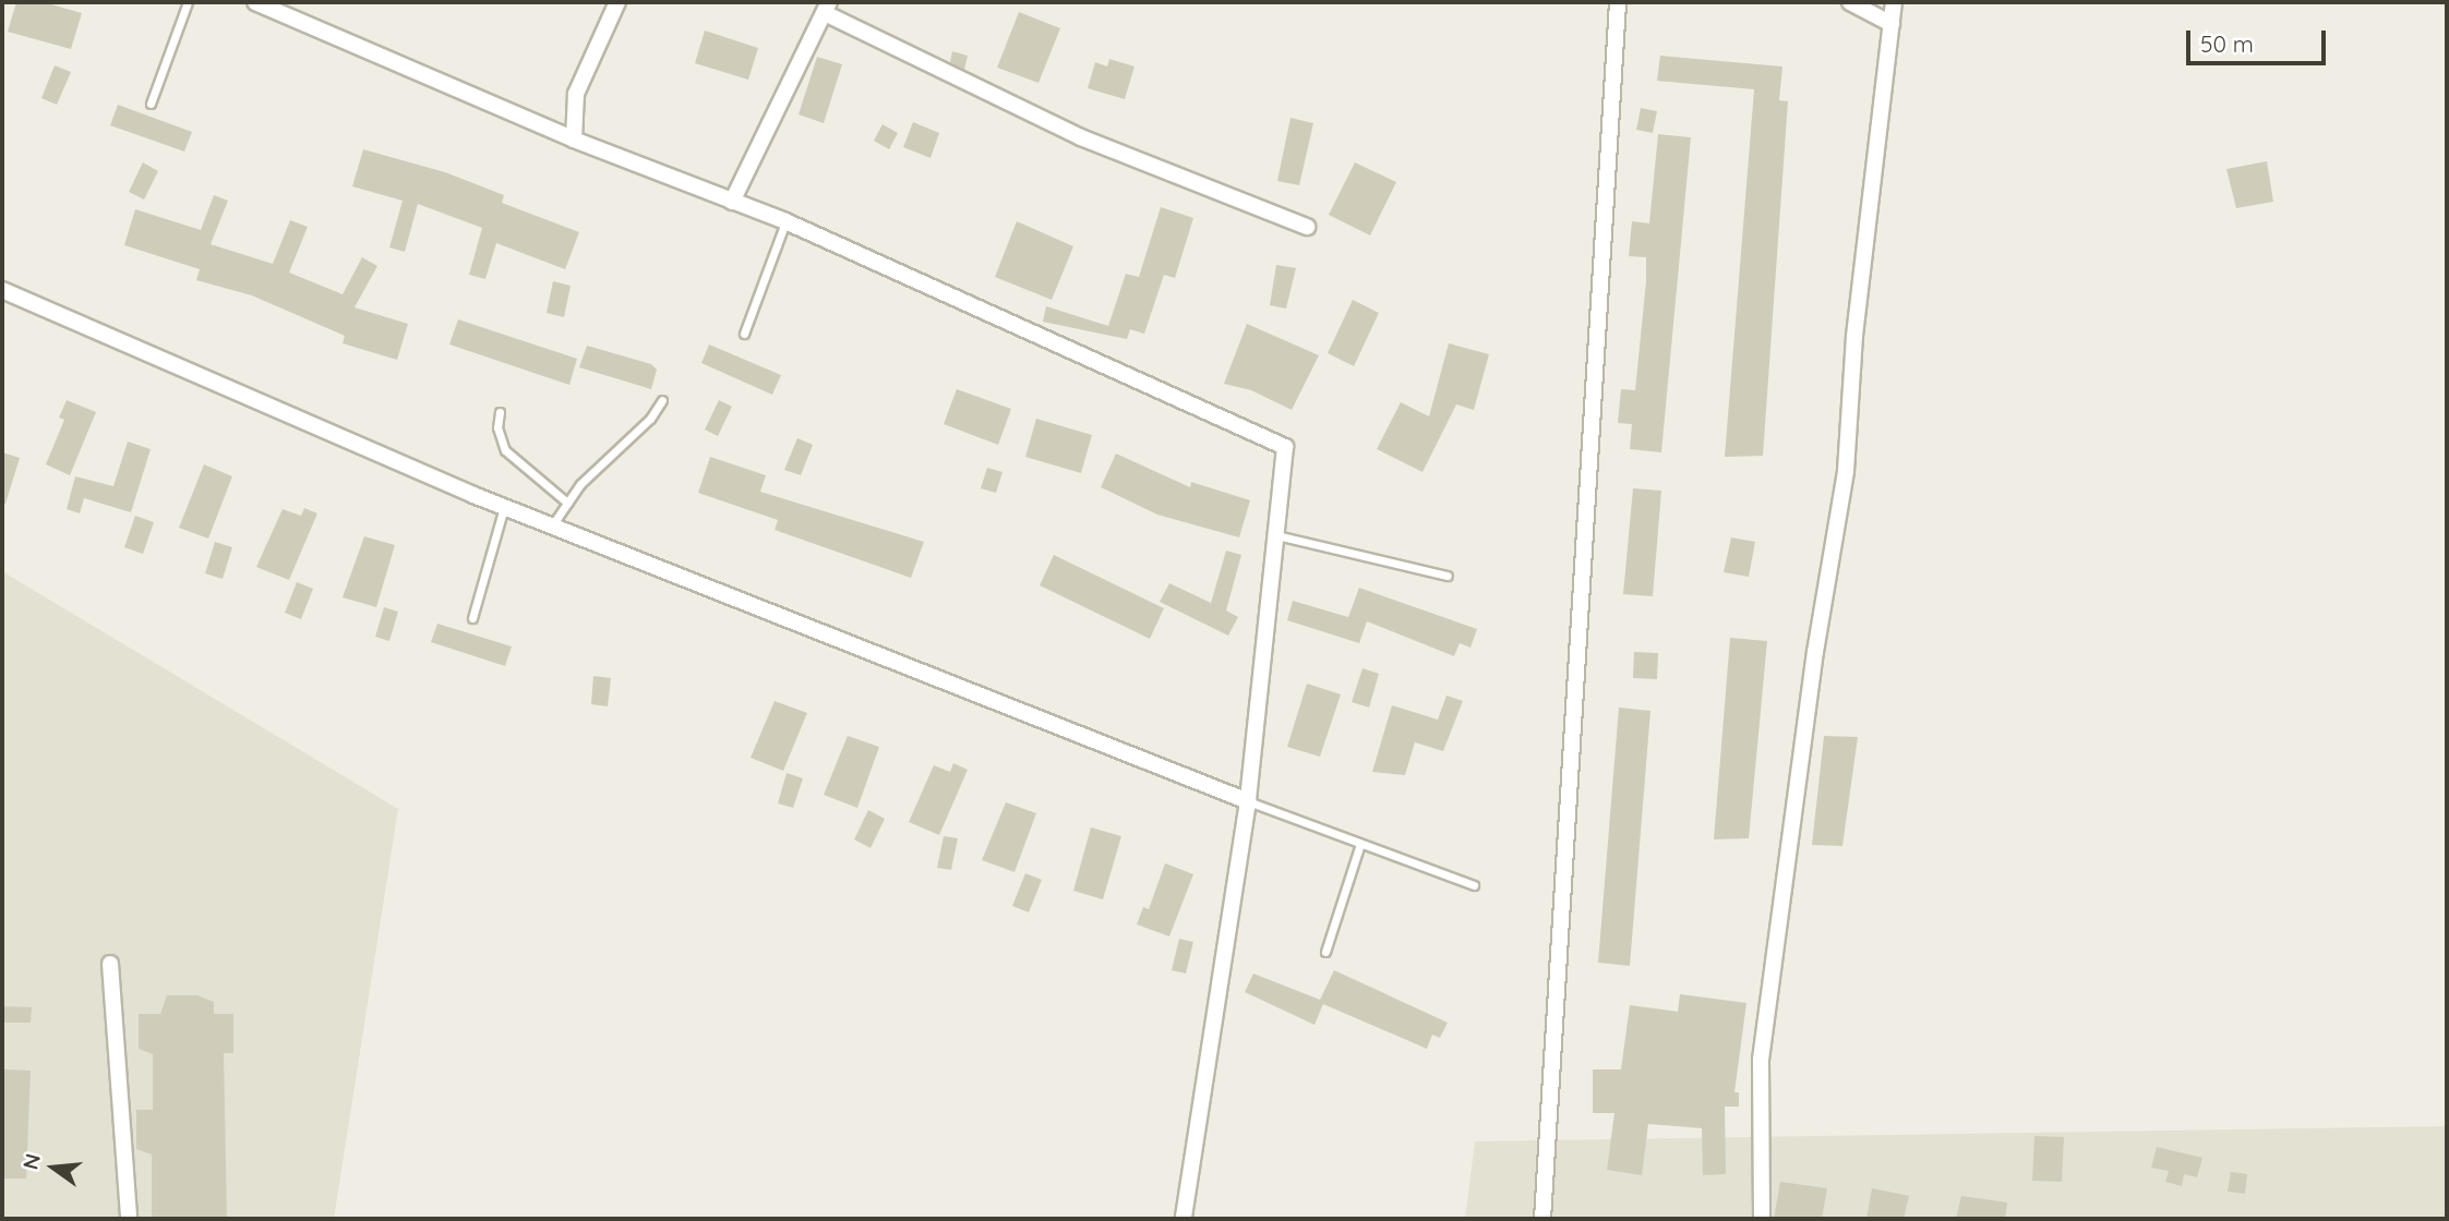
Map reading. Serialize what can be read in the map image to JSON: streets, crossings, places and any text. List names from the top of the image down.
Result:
{
  "scale_bar": "50 m",
  "north": "left"
}
